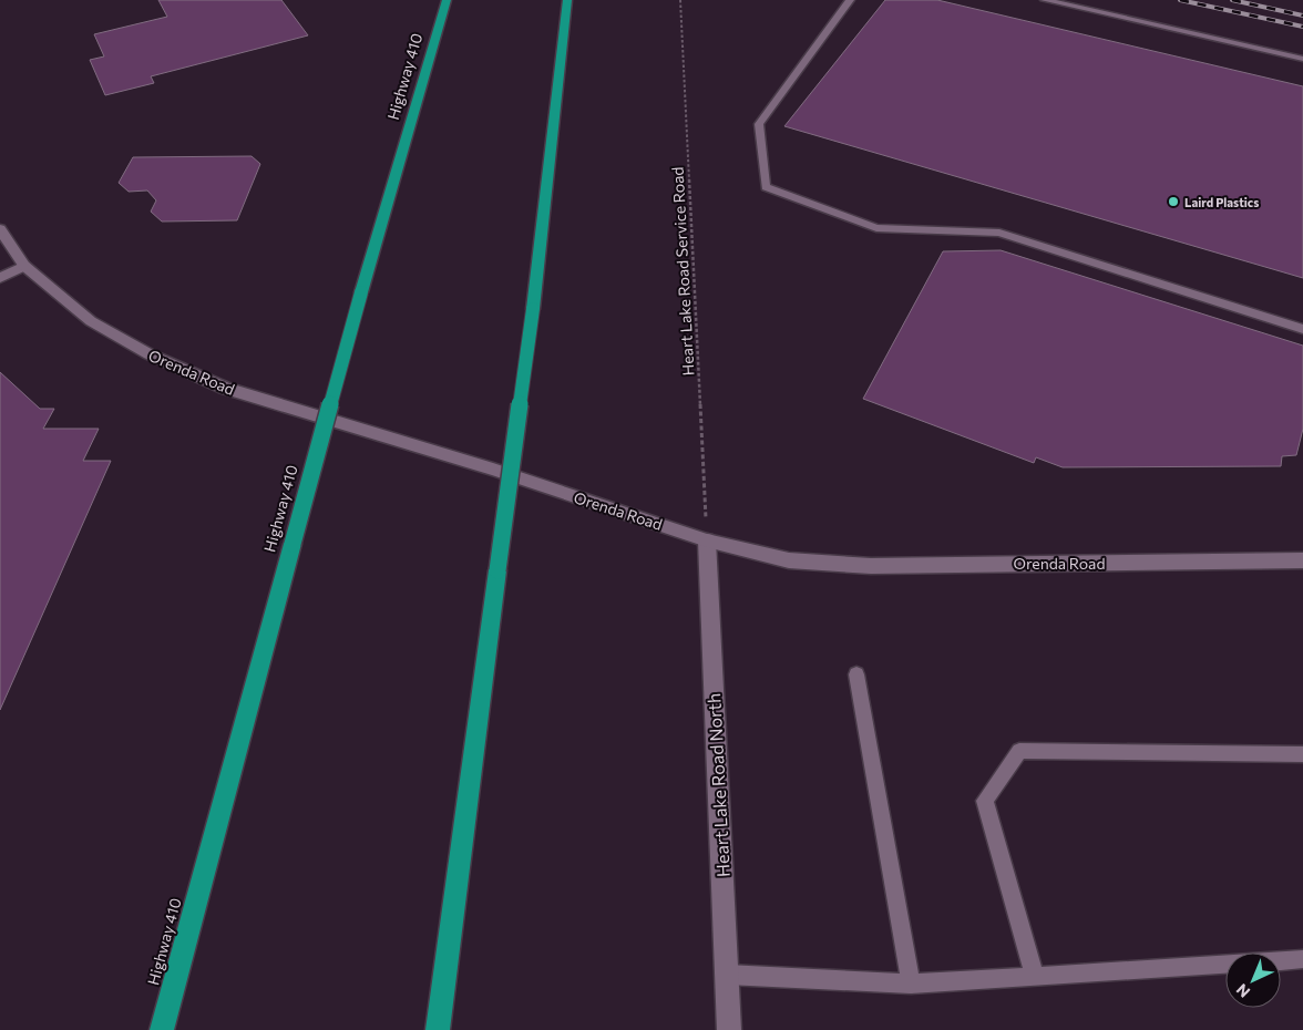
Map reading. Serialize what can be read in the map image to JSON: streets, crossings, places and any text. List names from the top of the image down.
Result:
{
  "streets": {
    "highway": ["Highway 410"],
    "street": ["Orenda Road", "Heart Lake Road North"],
    "path": ["Heart Lake Road Service Road"]
  },
  "crossings": [
    ["Heart Lake Road Service Road", "Orenda Road"],
    ["Heart Lake Road Service Road", "Heart Lake Road North"],
    ["Orenda Road", "Heart Lake Road North"]
  ],
  "places": ["Laird Plastics"],
  "north": "bottom left"
}
